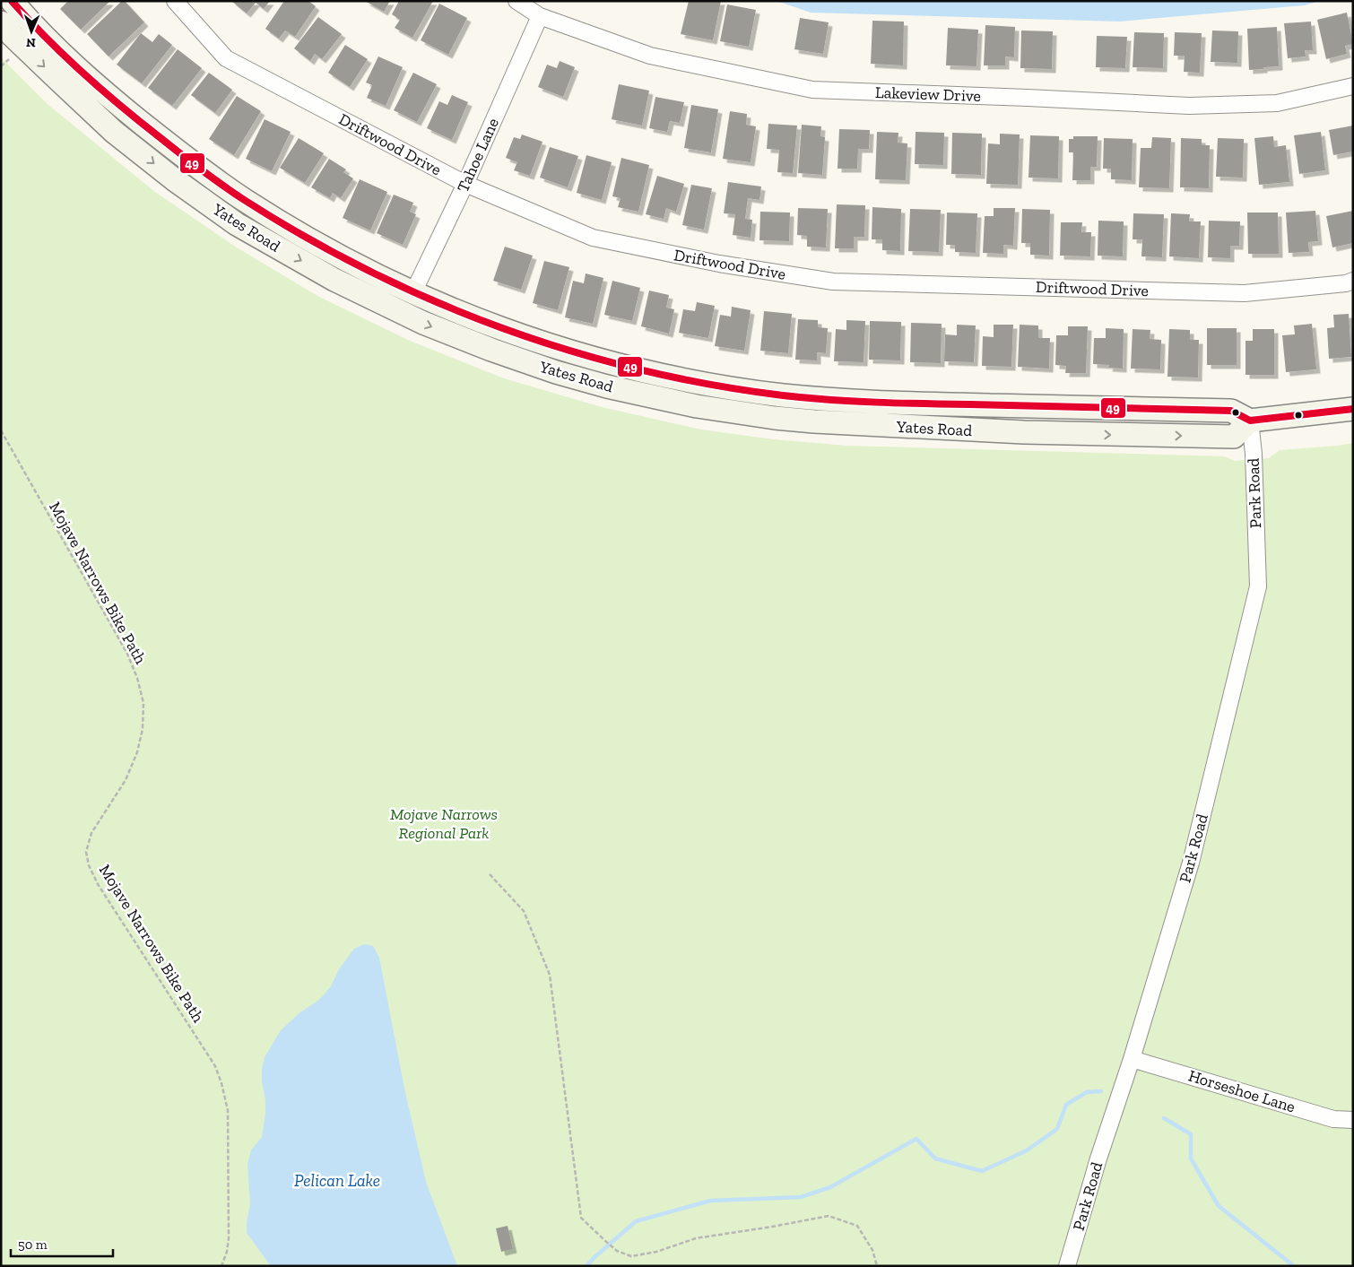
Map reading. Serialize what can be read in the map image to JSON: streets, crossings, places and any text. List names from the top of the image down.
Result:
{
  "streets": {
    "main road": ["Yates Road"],
    "street": [
      "Lakeview Drive",
      "Driftwood Drive",
      "Tahoe Lane",
      "Park Road",
      "Horseshoe Lane"
    ],
    "path": ["Mojave Narrows Bike Path"]
  },
  "crossings": [
    ["Lakeview Drive", "Tahoe Lane"],
    ["Driftwood Drive", "Tahoe Lane"],
    ["Tahoe Lane", "Yates Road"],
    ["Yates Road", "Park Road"],
    ["Park Road", "Horseshoe Lane"]
  ],
  "water": ["Pelican Lake"],
  "parks": ["Mojave Narrows Regional Park"],
  "lines": ["transit line 49"],
  "scale_bar": "50 m",
  "north": "bottom"
}
